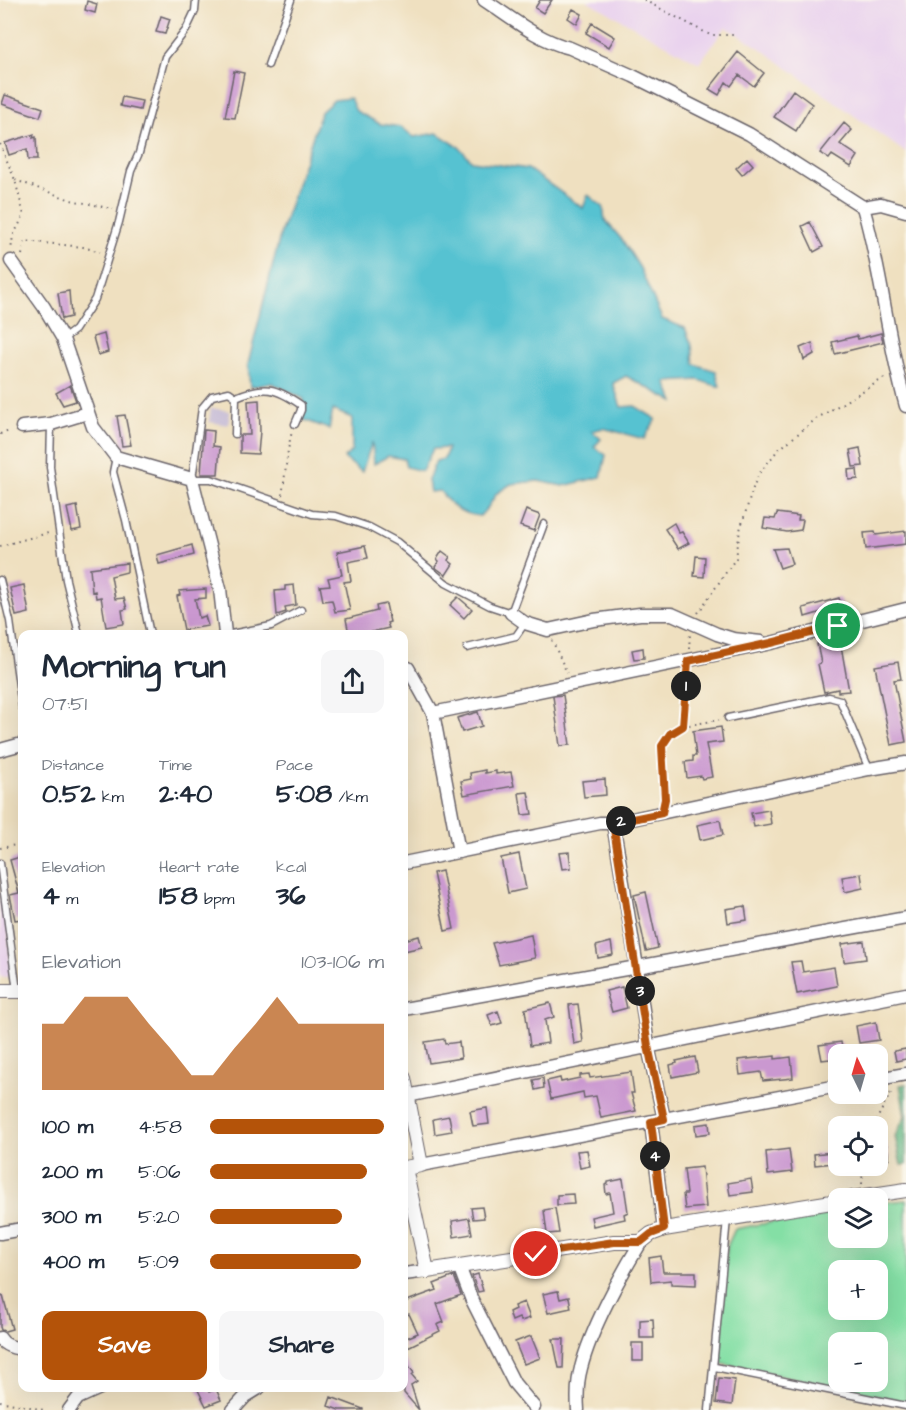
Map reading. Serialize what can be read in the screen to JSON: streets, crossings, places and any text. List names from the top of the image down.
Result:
{
  "north": "top",
  "page": {
    "heading": ["Morning run", "07:51"],
    "pins": [
      "1",
      "2",
      "3",
      "4"
    ],
    "stats": [
      ["Distance", "0.52 km"],
      ["Time", "2:40"],
      ["Pace", "5:08 /km"],
      ["Elevation", "4 m"],
      ["Heart rate", "158 bpm"],
      ["kcal", "36"]
    ],
    "chart": ["Elevation", "103–106 m"],
    "map_buttons": ["+", "−"],
    "list": [
      {
        "name": "100 m",
        "note": "4:58"
      },
      {
        "name": "200 m",
        "note": "5:06"
      },
      {
        "name": "300 m",
        "note": "5:20"
      },
      {
        "name": "400 m",
        "note": "5:09"
      }
    ],
    "buttons": ["Save", "Share"]
  }
}
